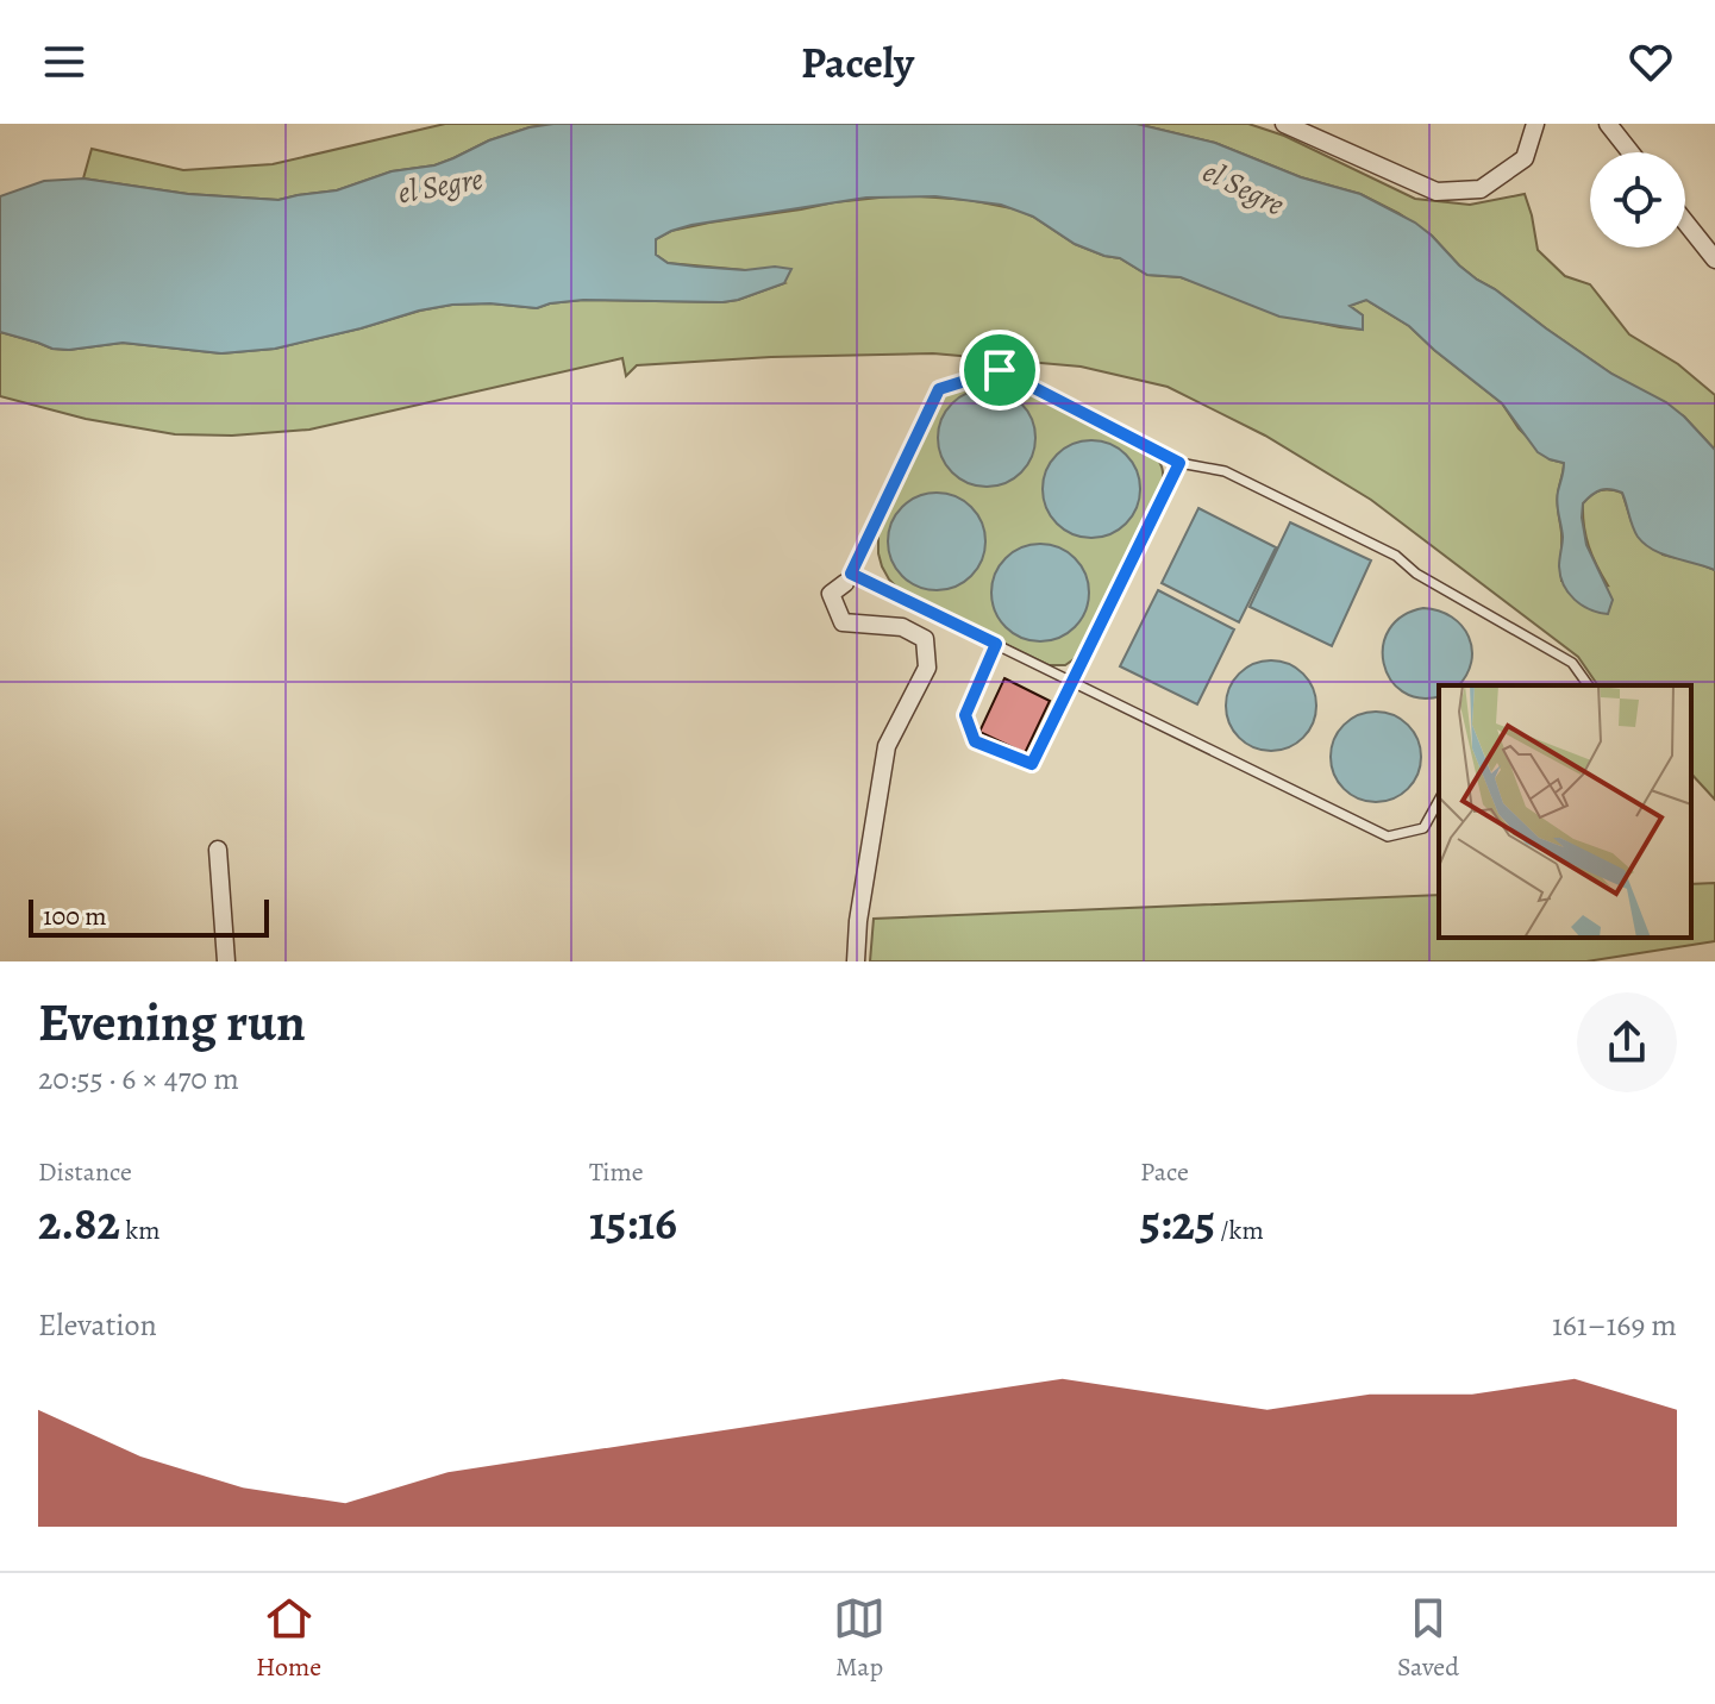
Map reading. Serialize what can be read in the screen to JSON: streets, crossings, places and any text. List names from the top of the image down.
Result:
{
  "water": ["el Segre"],
  "scale_bar": "100 m",
  "page": {
    "header": "Pacely",
    "scale": "100 m",
    "heading": ["Evening run", "20:55 · 6 × 470 m"],
    "stats": [
      ["Distance", "2.82 km"],
      ["Time", "15:16"],
      ["Pace", "5:25 /km"]
    ],
    "chart": ["Elevation", "161–169 m"],
    "tabs": ["Home", "Map", "Saved"]
  }
}
